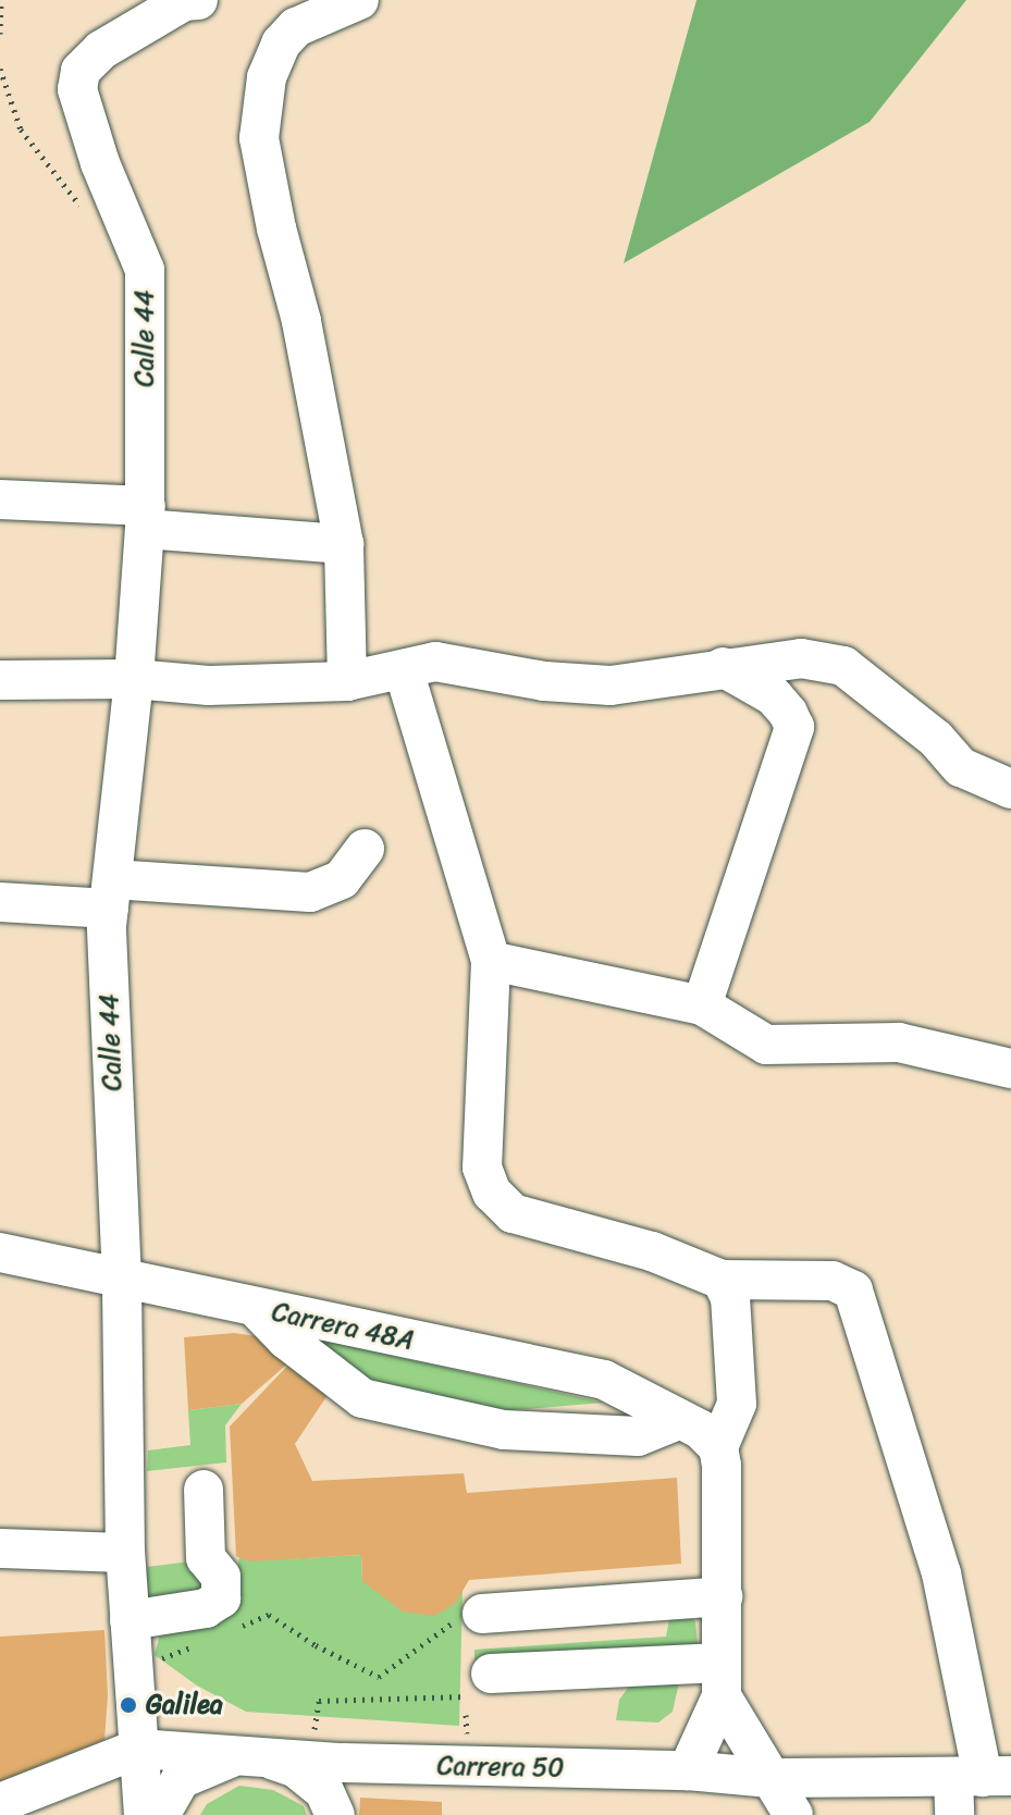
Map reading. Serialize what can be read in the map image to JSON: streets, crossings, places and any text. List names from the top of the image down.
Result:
{
  "streets": {
    "street": ["Calle 44", "Carrera 48A", "Carrera 50"]
  },
  "crossings": [
    ["Calle 44", "Carrera 48A"],
    ["Calle 44", "Carrera 50"]
  ],
  "places": ["Galilea"]
}
